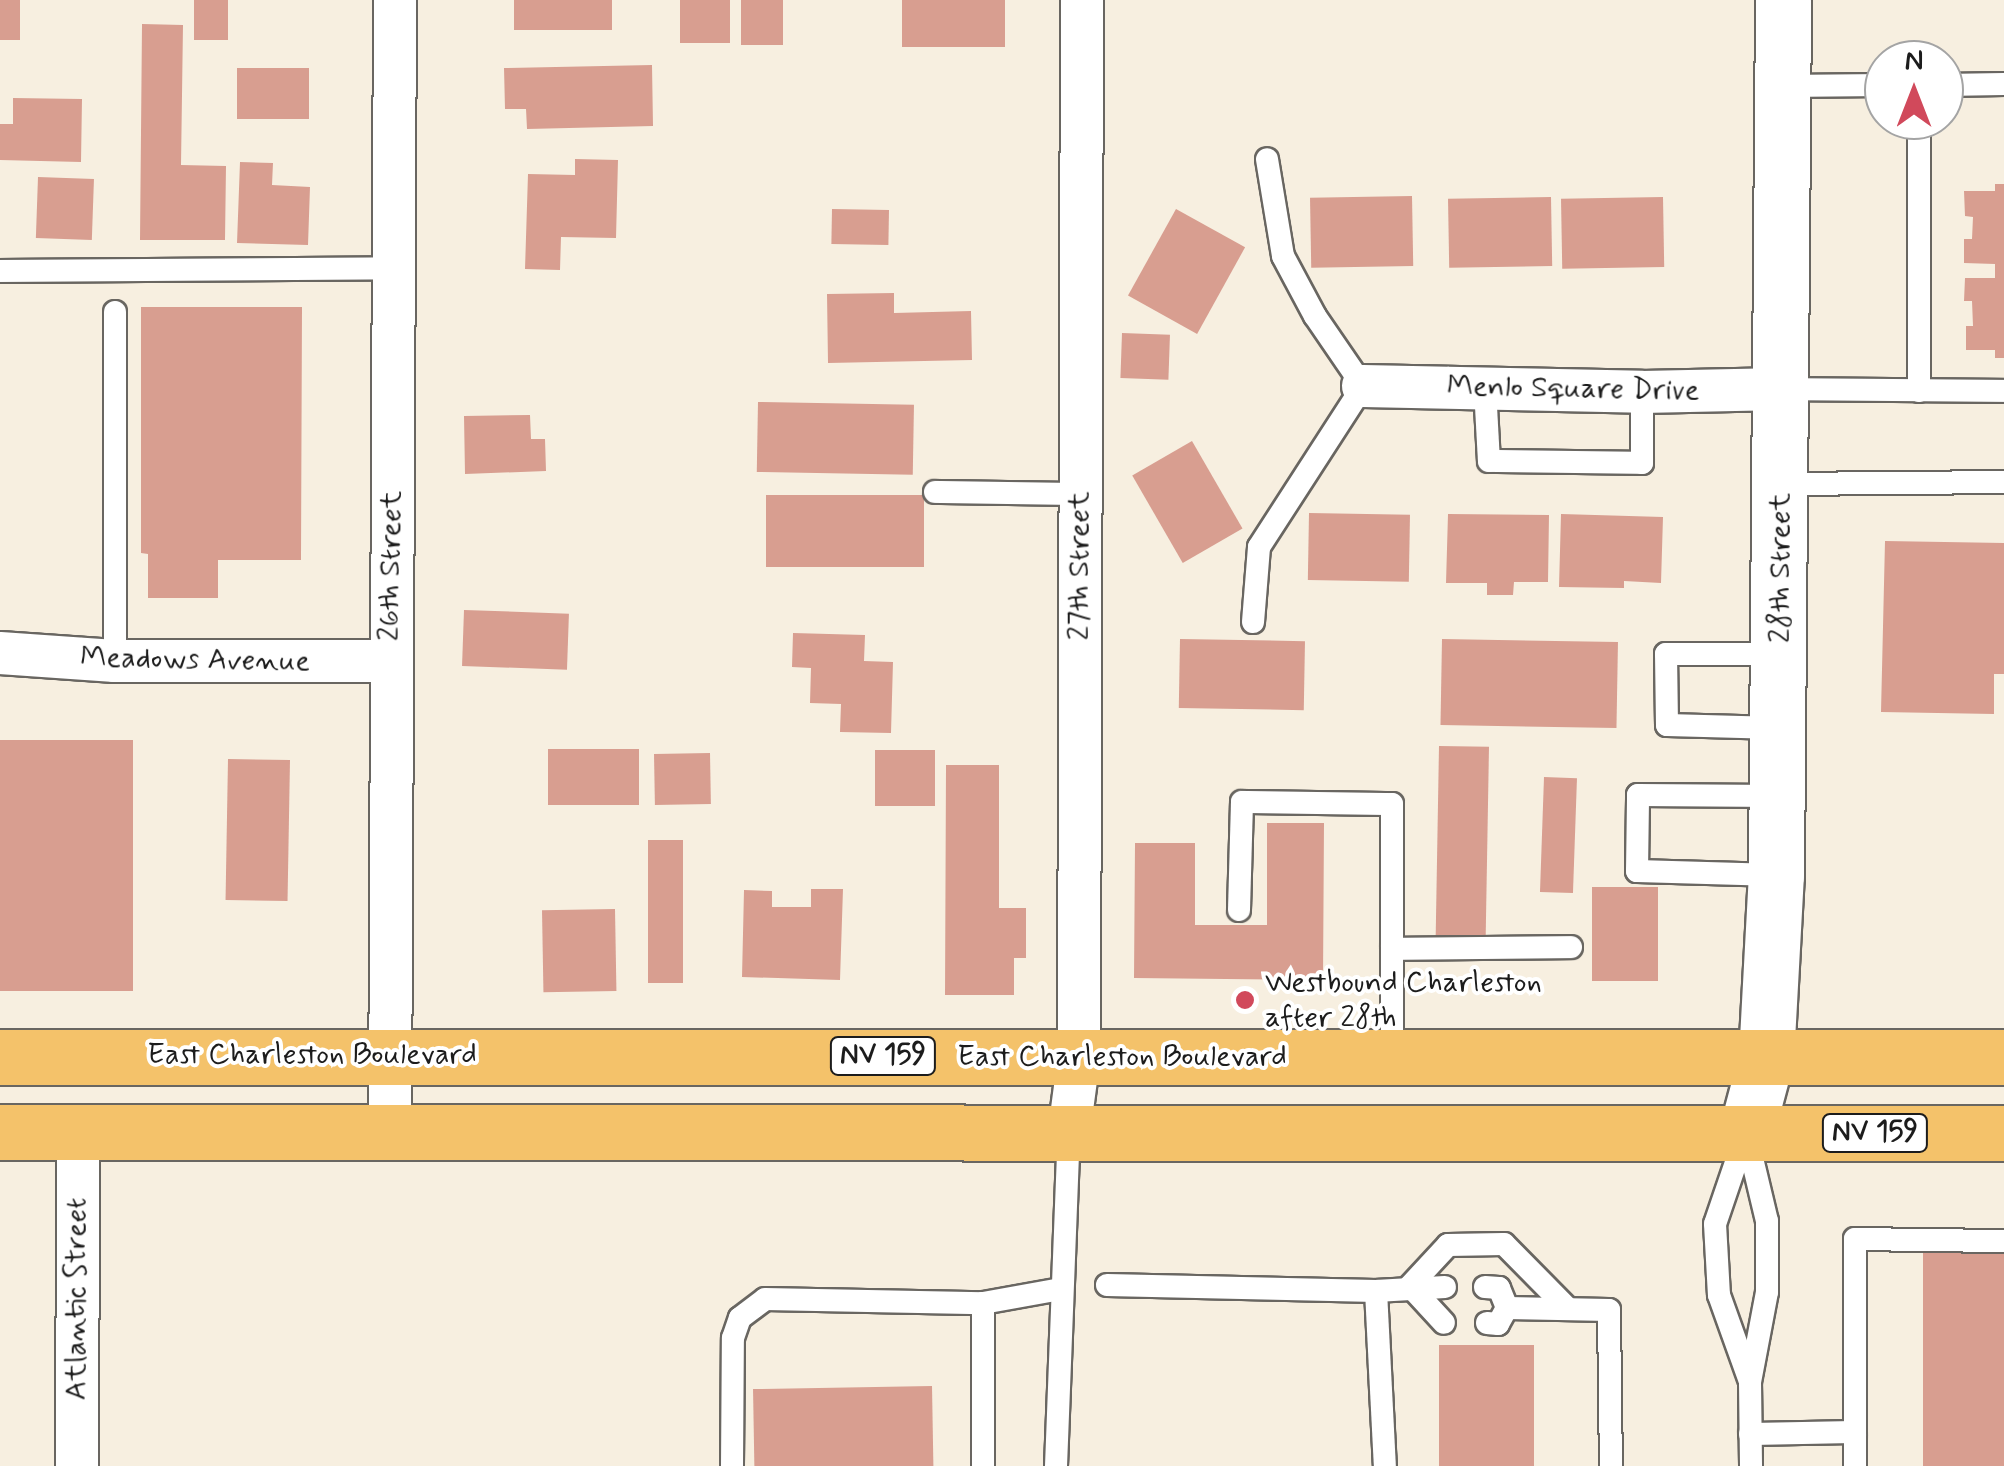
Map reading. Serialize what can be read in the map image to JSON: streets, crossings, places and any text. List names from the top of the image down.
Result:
{
  "streets": {
    "main road": ["East Charleston Boulevard", "NV 159"],
    "street": [
      "Menlo Square Drive",
      "26th Street",
      "27th Street",
      "28th Street",
      "Meadows Avenue",
      "Atlantic Street"
    ]
  },
  "crossings": [
    ["Menlo Square Drive", "28th Street"],
    ["26th Street", "Meadows Avenue"],
    ["26th Street", "East Charleston Boulevard"],
    ["26th Street", "NV 159"],
    ["27th Street", "East Charleston Boulevard"],
    ["27th Street", "NV 159"],
    ["28th Street", "East Charleston Boulevard"],
    ["28th Street", "NV 159"],
    ["NV 159", "Atlantic Street"]
  ],
  "places": ["Westbound Charleston after 28th"],
  "north": "top"
}
